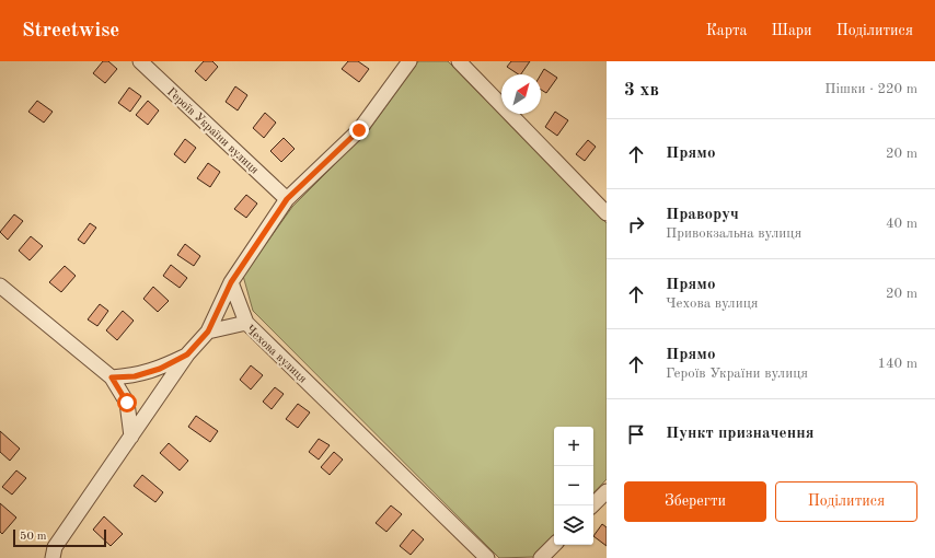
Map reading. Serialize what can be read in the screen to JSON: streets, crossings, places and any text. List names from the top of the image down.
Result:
{
  "streets": {
    "street": ["Героїв України вулиця", "Чехова вулиця"]
  },
  "scale_bar": "50 m",
  "north": "top right",
  "page": {
    "header": "Streetwise",
    "nav": ["Карта", "Шари", "Поділитися"],
    "heading": ["3 хв", "Пішки · 220 m"],
    "list": [
      ["Прямо", "20 m"],
      ["Праворуч", "Привокзальна вулиця", "40 m"],
      ["Прямо", "Чехова вулиця", "20 m"],
      ["Прямо", "Героїв України вулиця", "140 m"],
      "Пункт призначення"
    ],
    "map_buttons": ["+", "−"],
    "buttons": ["Зберегти", "Поділитися"],
    "scale": "50 m"
  }
}
